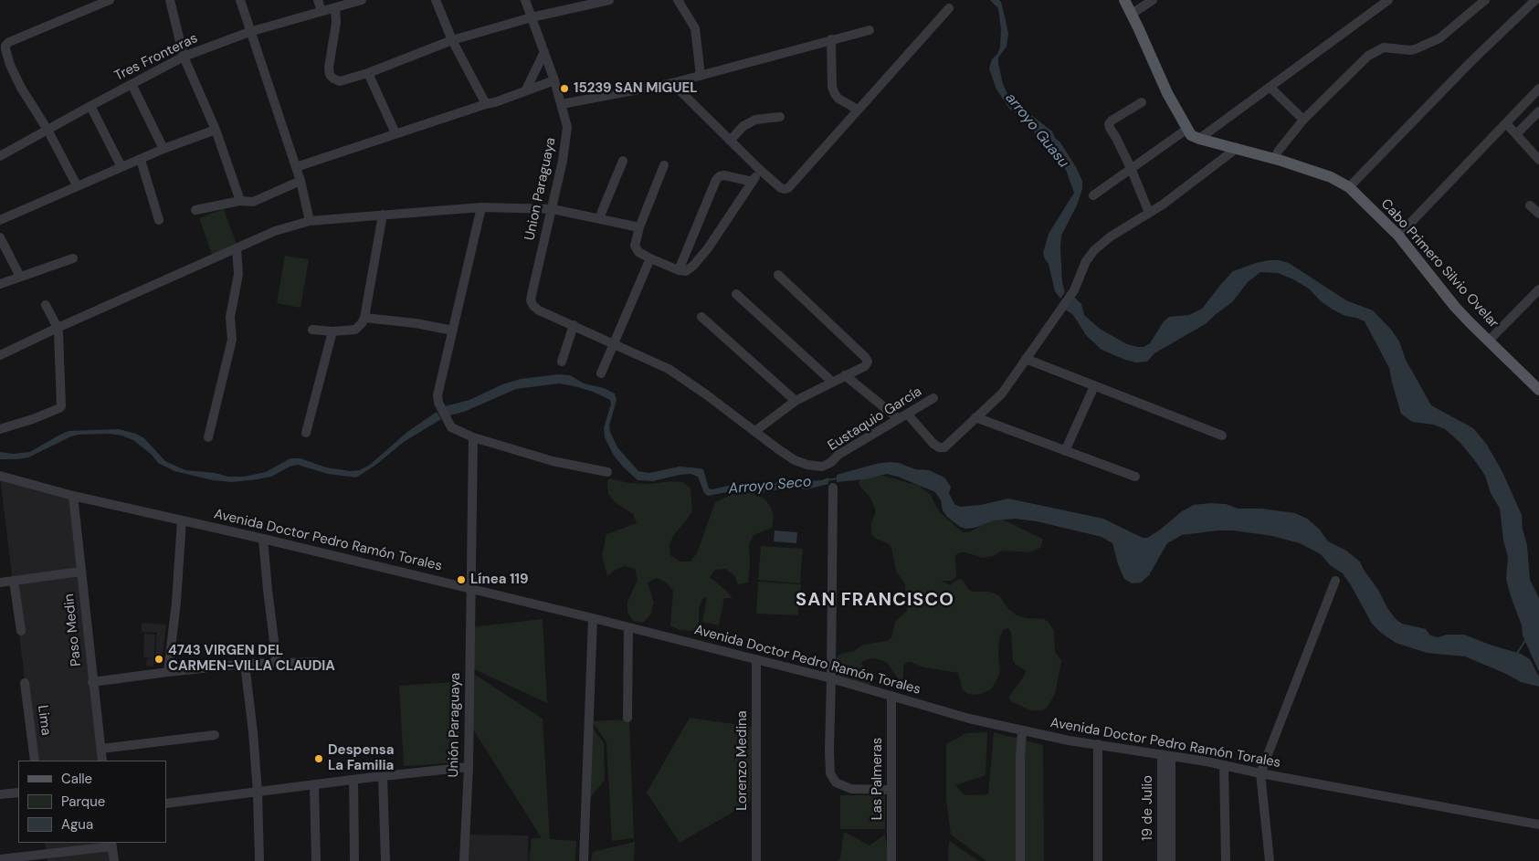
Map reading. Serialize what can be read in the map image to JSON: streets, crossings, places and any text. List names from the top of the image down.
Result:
{
  "streets": {
    "main road": ["Cabo Primero Silvio Ovelar"],
    "street": [
      "Tres Fronteras",
      "Union Paraguaya",
      "Eustaquio García",
      "Avenida Doctor Pedro Ramón Torales",
      "Paso Medin",
      "Lima",
      "Unión Paraguaya",
      "Lorenzo Medina",
      "Las Palmeras",
      "19 de Julio"
    ]
  },
  "crossings": [
    ["Avenida Doctor Pedro Ramón Torales", "Paso Medin"],
    ["Avenida Doctor Pedro Ramón Torales", "Unión Paraguaya"],
    ["Avenida Doctor Pedro Ramón Torales", "Lorenzo Medina"],
    ["Avenida Doctor Pedro Ramón Torales", "Las Palmeras"],
    ["Avenida Doctor Pedro Ramón Torales", "19 de Julio"]
  ],
  "districts": ["SAN FRANCISCO"],
  "water": ["arroyo Guasu", "Arroyo Seco"],
  "places": [
    "15239 SAN MIGUEL",
    "Línea 119",
    "4743 VIRGEN DEL CARMEN-VILLA CLAUDIA",
    "Despensa La Familia"
  ],
  "legend": ["Calle", "Parque", "Agua"]
}
